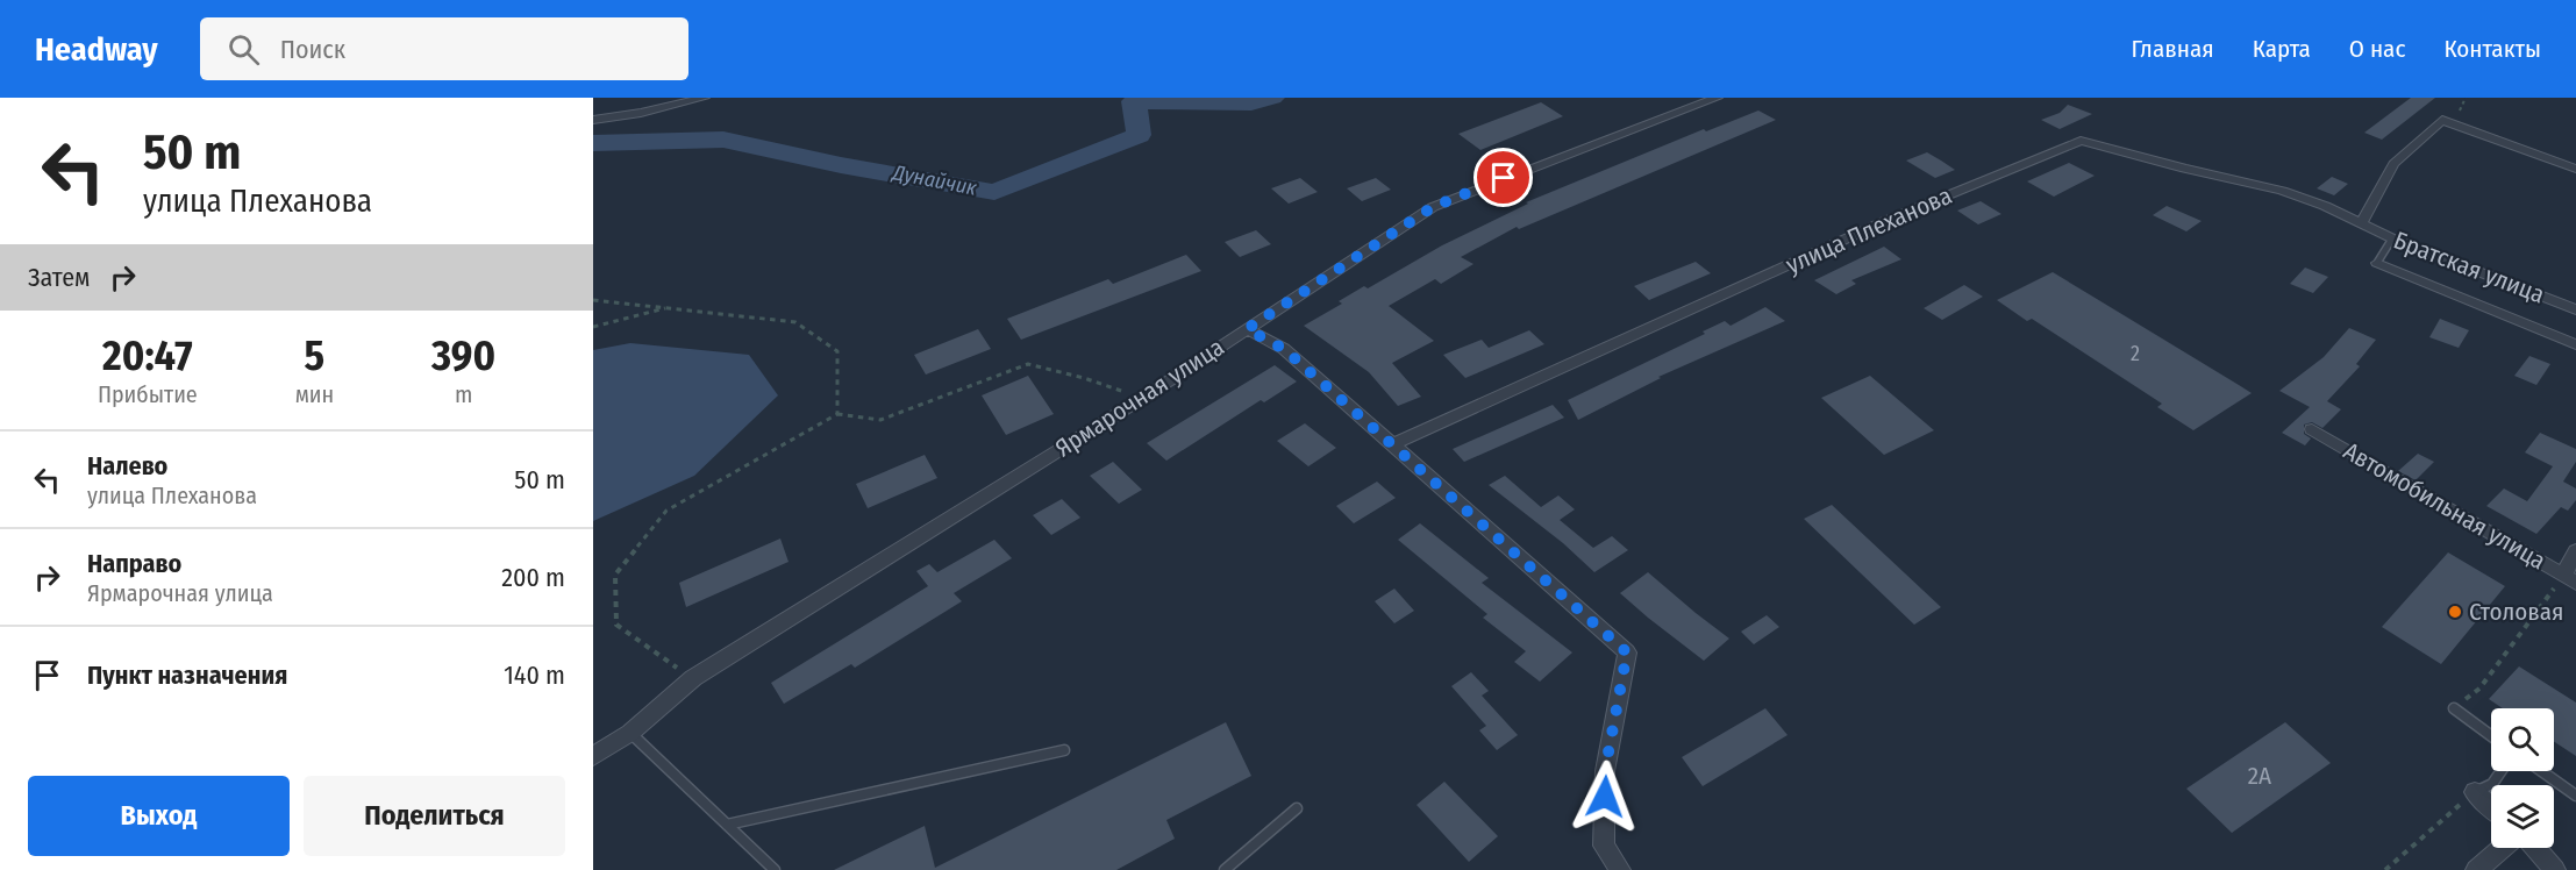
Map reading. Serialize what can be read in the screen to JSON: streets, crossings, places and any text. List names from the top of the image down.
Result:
{
  "streets": {
    "street": [
      "улица Плеханова",
      "Братская улица",
      "Ярмарочная улица",
      "Автомобильная улица"
    ]
  },
  "crossings": [
    ["улица Плеханова", "Братская улица"]
  ],
  "water": ["Дунайчик"],
  "places": ["Столовая"],
  "house_numbers": ["2", "2А"],
  "page": {
    "header": "Headway",
    "search": "Поиск",
    "nav": [
      "Главная",
      "Карта",
      "О нас",
      "Контакты"
    ],
    "turn": ["50 m", "улица Плеханова"],
    "then": "Затем",
    "eta": [
      "20:47",
      "Прибытие",
      "5",
      "мин",
      "390",
      "m"
    ],
    "list": [
      {
        "name": "Налево",
        "note": "улица Плеханова",
        "value": "50 m"
      },
      {
        "name": "Направо",
        "note": "Ярмарочная улица",
        "value": "200 m"
      },
      {
        "name": "Пункт назначения",
        "value": "140 m"
      }
    ],
    "buttons": ["Выход", "Поделиться"]
  }
}
